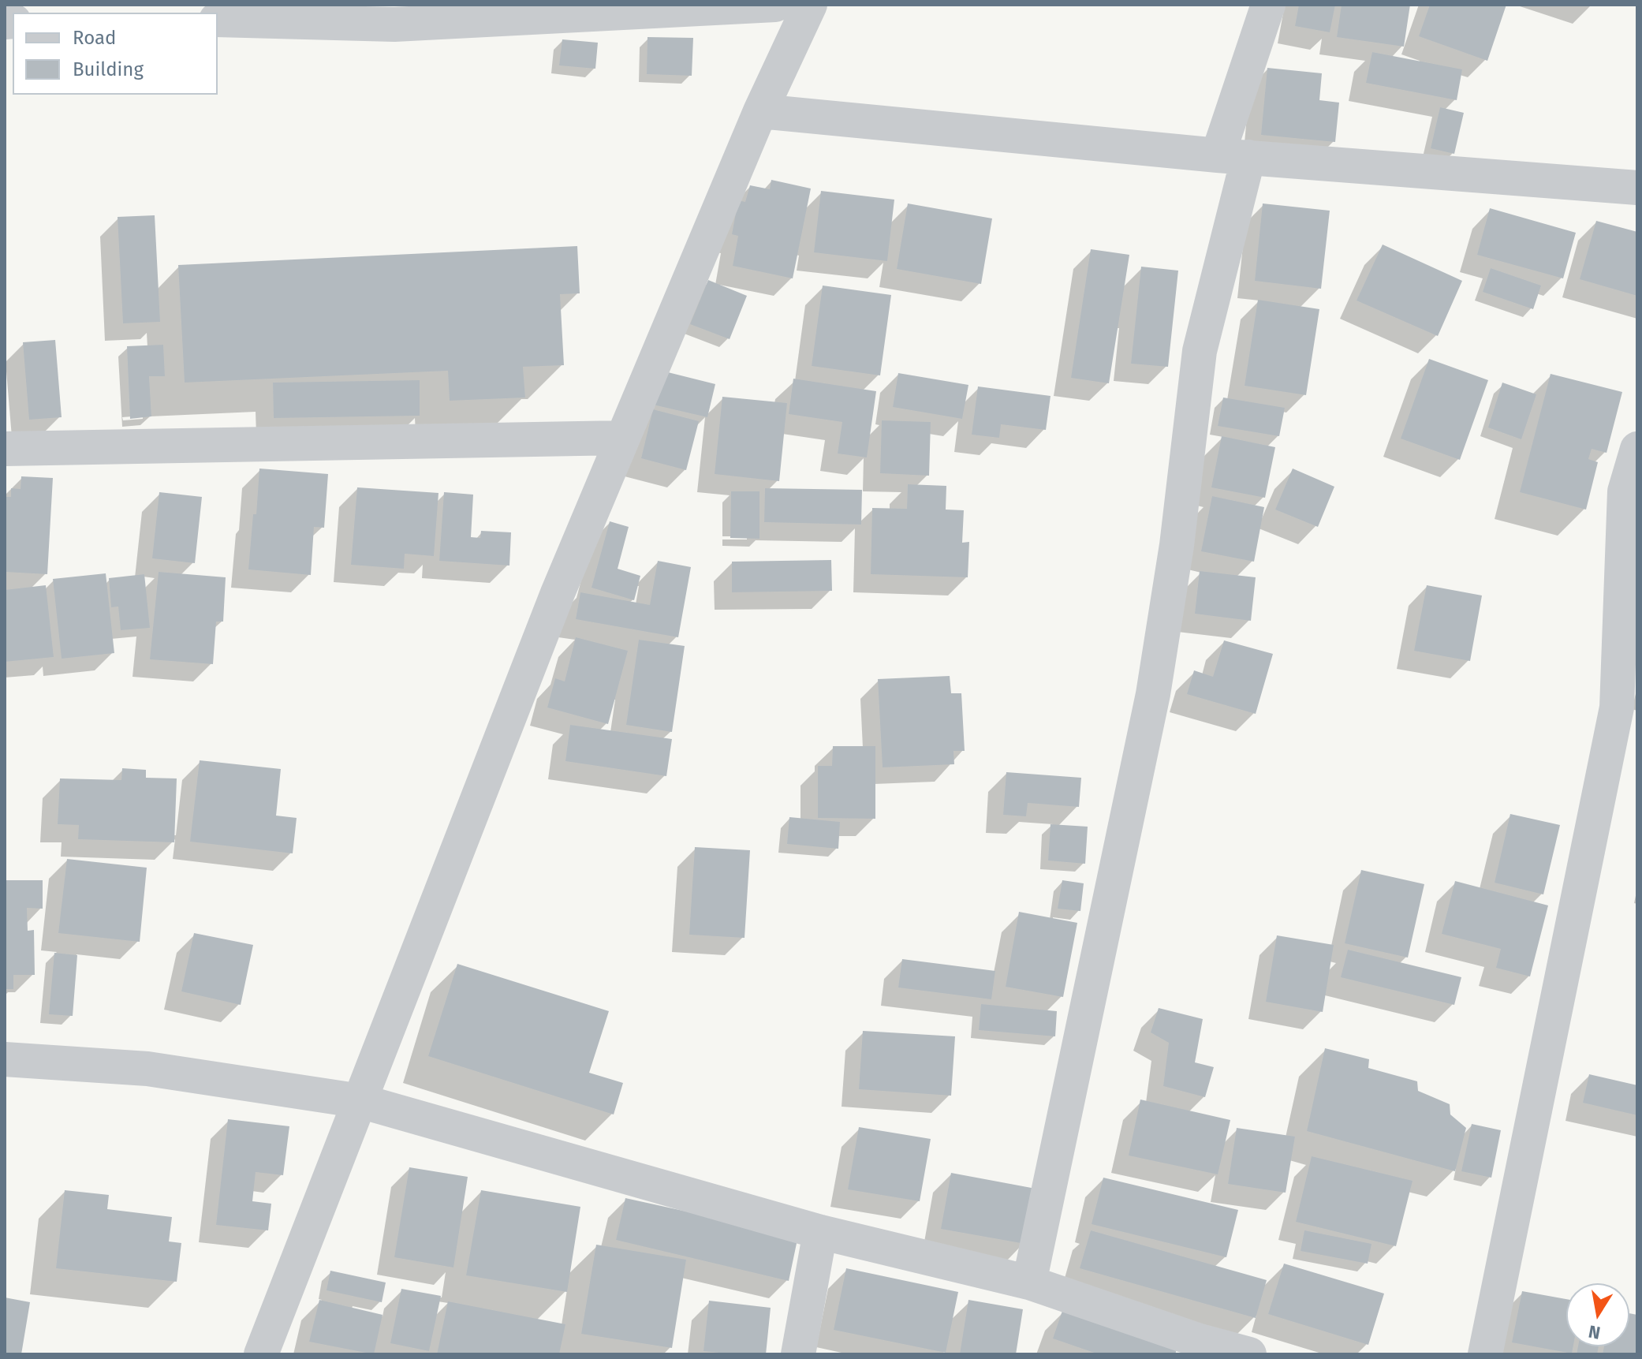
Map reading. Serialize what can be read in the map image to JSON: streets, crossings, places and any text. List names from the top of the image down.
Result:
{
  "legend": ["Road", "Building"],
  "north": "bottom"
}
